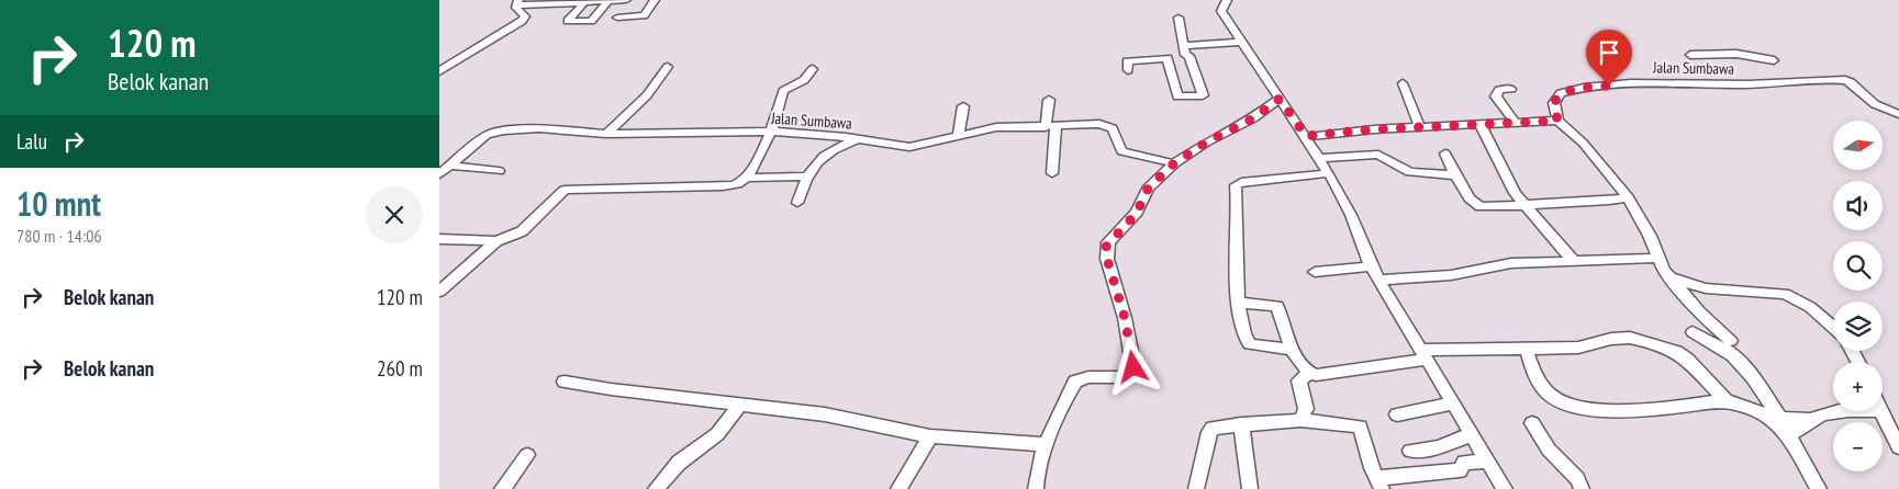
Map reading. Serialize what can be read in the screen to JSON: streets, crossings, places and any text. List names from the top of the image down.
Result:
{
  "streets": {
    "street": ["Jalan Sumbawa"]
  },
  "north": "right",
  "page": {
    "turn": ["120 m", "Belok kanan"],
    "then": "Lalu",
    "map_buttons": ["+", "−"],
    "heading": ["10 mnt", "780 m · 14:06"],
    "list": [
      {
        "name": "Belok kanan",
        "value": "120 m"
      },
      {
        "name": "Belok kanan",
        "value": "260 m"
      }
    ]
  }
}
